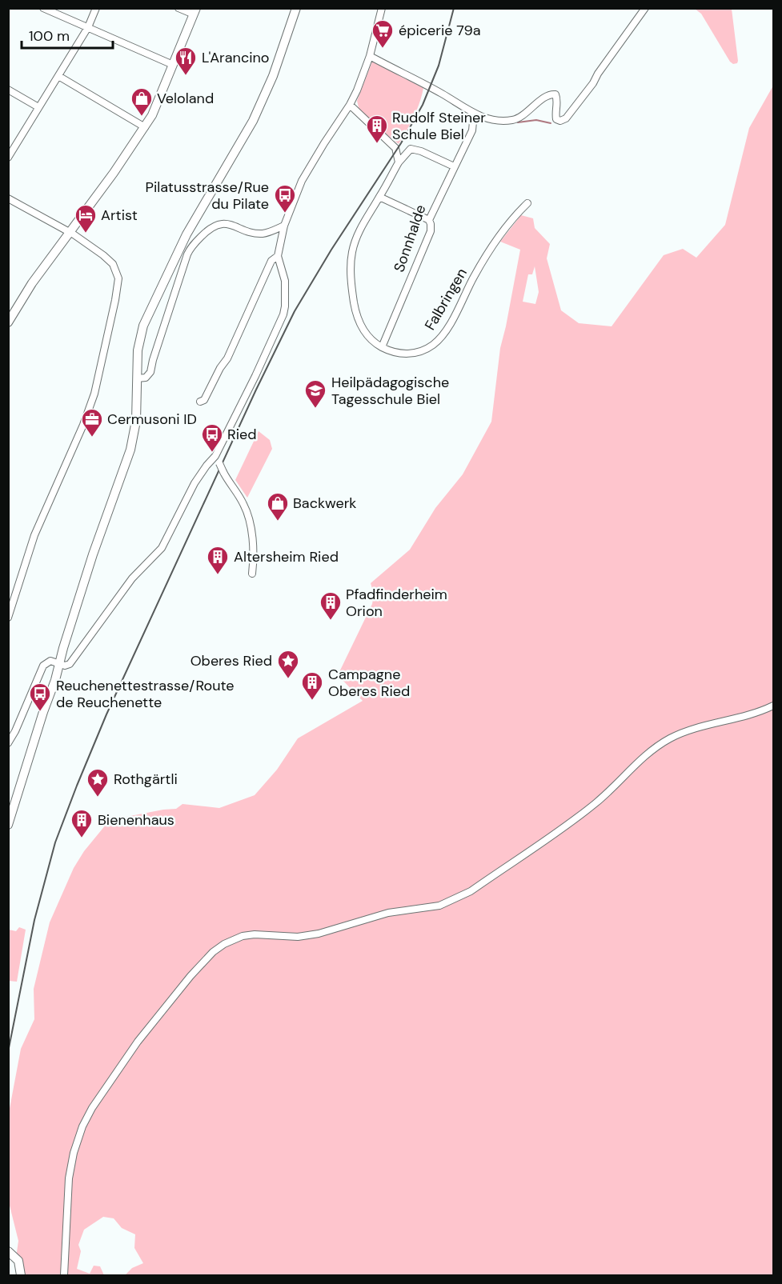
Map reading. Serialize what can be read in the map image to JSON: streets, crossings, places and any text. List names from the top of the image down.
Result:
{
  "streets": {
    "street": ["Sonnhalde", "Falbringen"]
  },
  "crossings": [
    ["Sonnhalde", "Falbringen"]
  ],
  "places": {
    "supermarket": ["épicerie 79a"],
    "restaurant": ["L'Arancino"],
    "shop": ["Veloland", "Backwerk"],
    "building": [
      "Rudolf Steiner Schule Biel",
      "Altersheim Ried",
      "Pfadfinderheim Orion",
      "Campagne Oberes Ried",
      "Bienenhaus"
    ],
    "bus stop": ["Pilatusstrasse/Rue du Pilate", "Ried", "Reuchenettestrasse/Route de Reuchenette"],
    "hotel": ["Artist"],
    "school or university": ["Heilpädagogische Tagesschule Biel"],
    "office": ["Cermusoni ID"],
    "place": ["Oberes Ried", "Rothgärtli"]
  },
  "scale_bar": "100 m"
}
